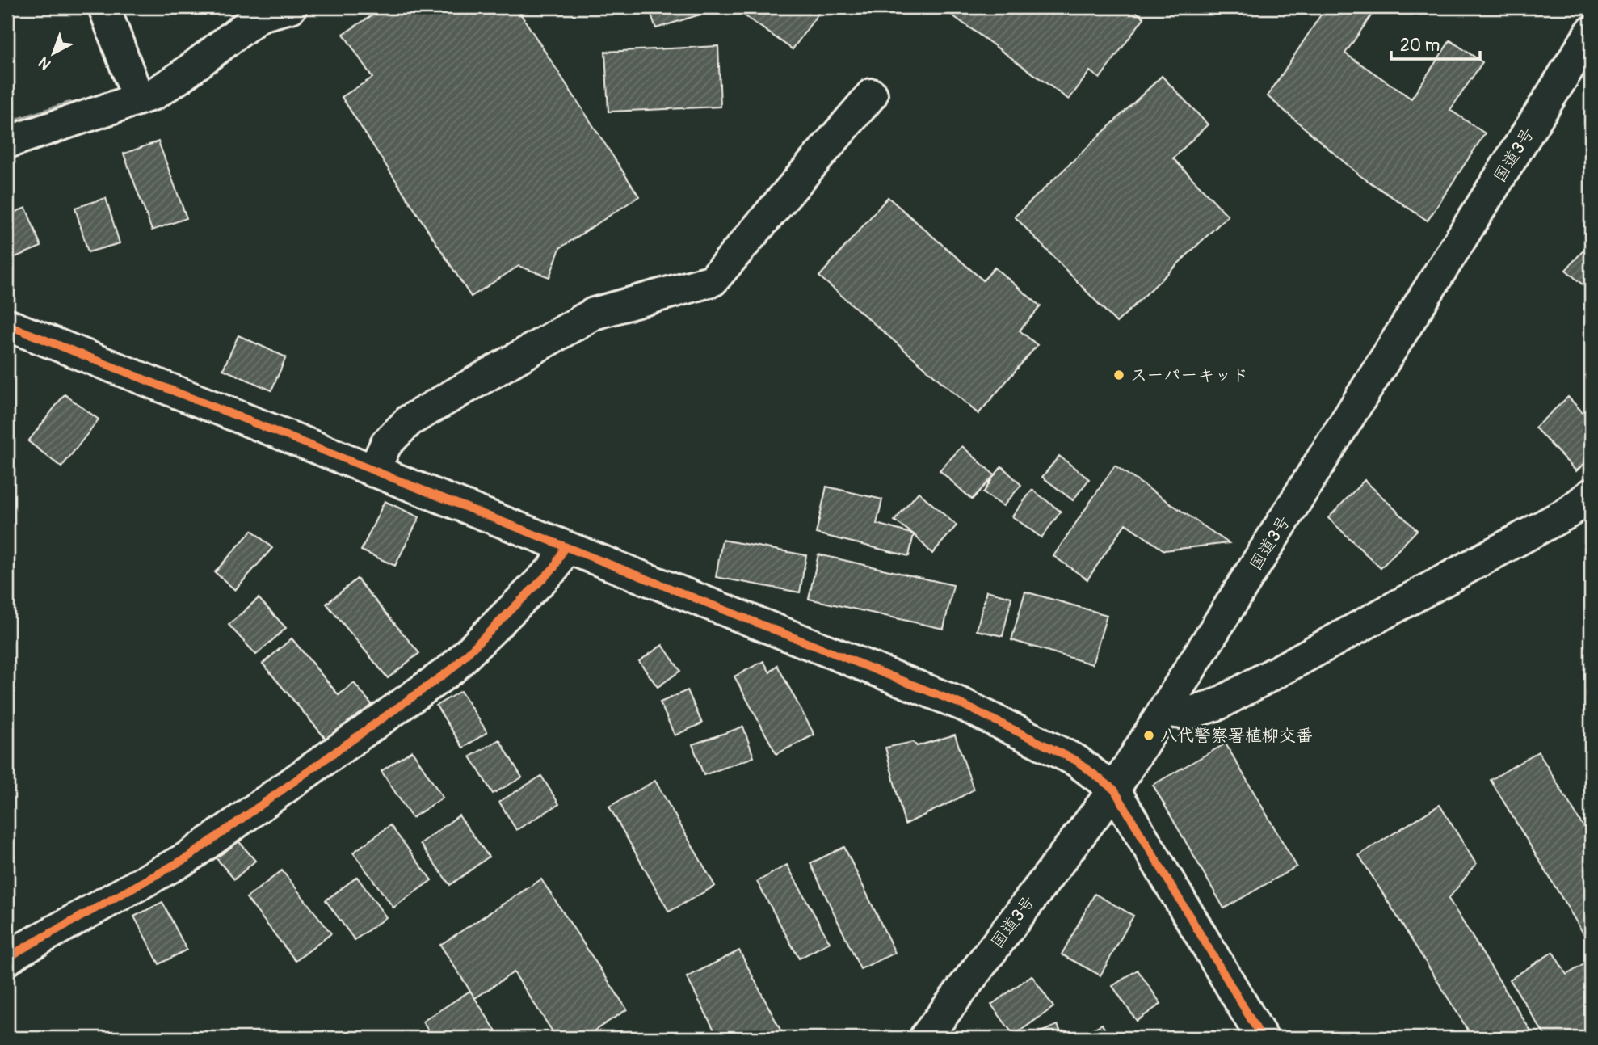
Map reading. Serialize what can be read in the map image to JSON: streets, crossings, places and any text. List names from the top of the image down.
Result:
{
  "streets": {
    "main road": ["国道3号"]
  },
  "places": ["スーパーキッド", "八代警察署植柳交番"],
  "scale_bar": "20 m",
  "north": "bottom left"
}
